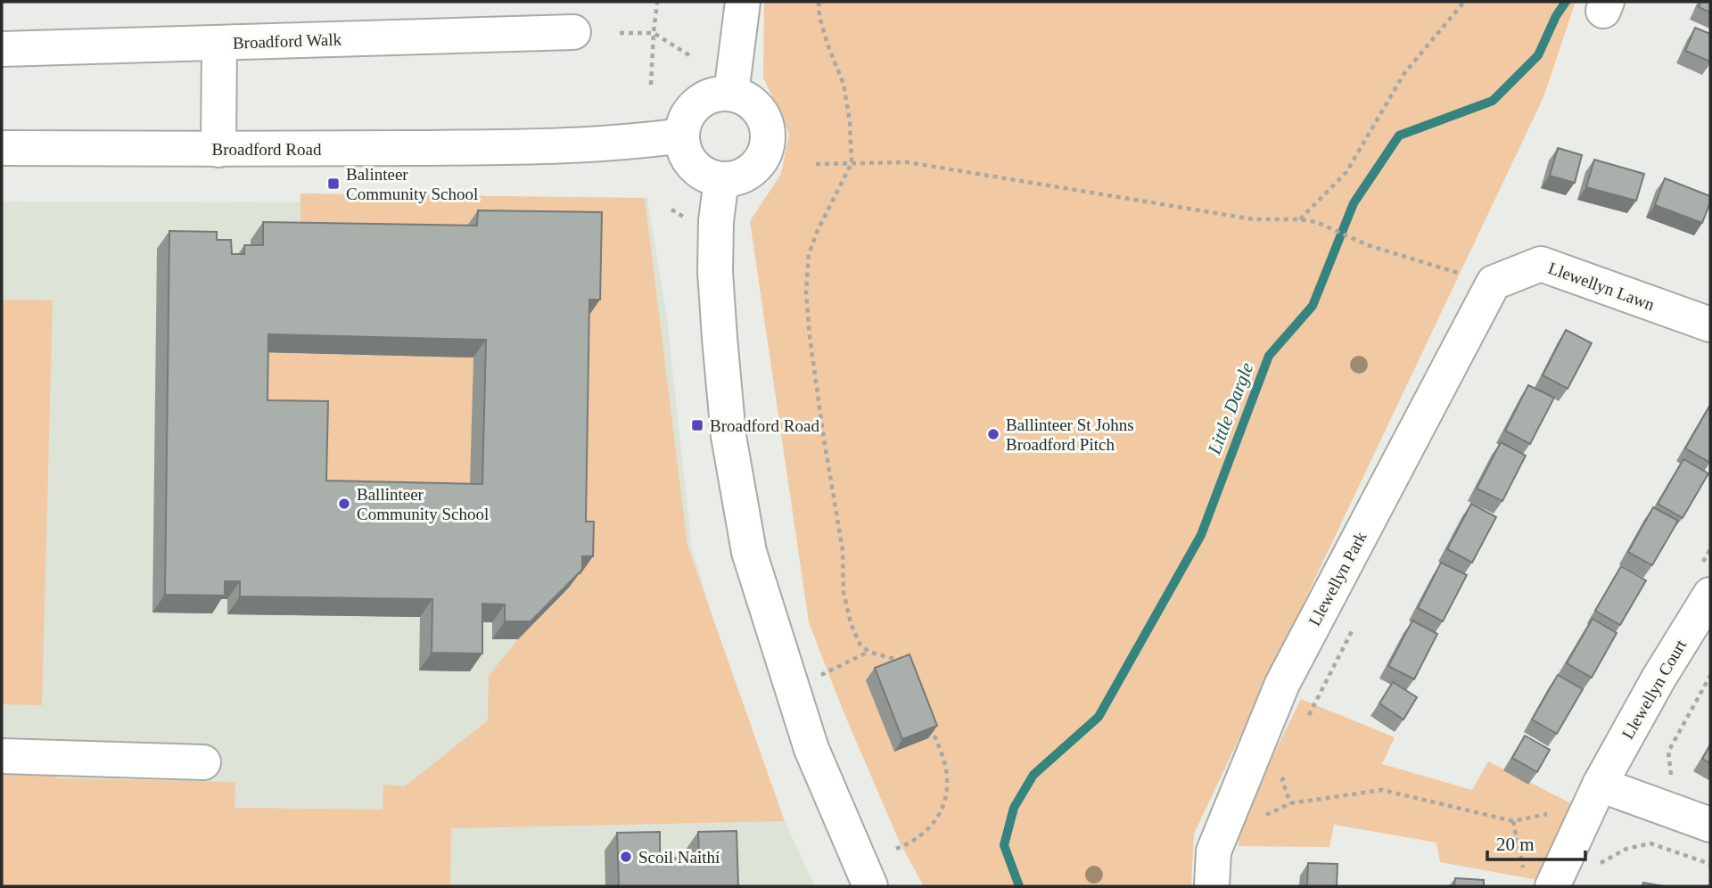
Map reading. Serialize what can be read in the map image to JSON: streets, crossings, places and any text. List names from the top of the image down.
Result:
{
  "streets": {
    "street": [
      "Broadford Walk",
      "Broadford Road",
      "Llewellyn Lawn",
      "Llewellyn Park",
      "Llewellyn Court"
    ]
  },
  "crossings": [
    ["Llewellyn Lawn", "Llewellyn Park"]
  ],
  "water": ["Little Dargle"],
  "places": {
    "transit": ["Balinteer Community School", "Broadford Road"],
    "other": ["Ballinteer St Johns Broadford Pitch", "Ballinteer Community School", "Scoil Naithí"]
  },
  "scale_bar": "20 m"
}
